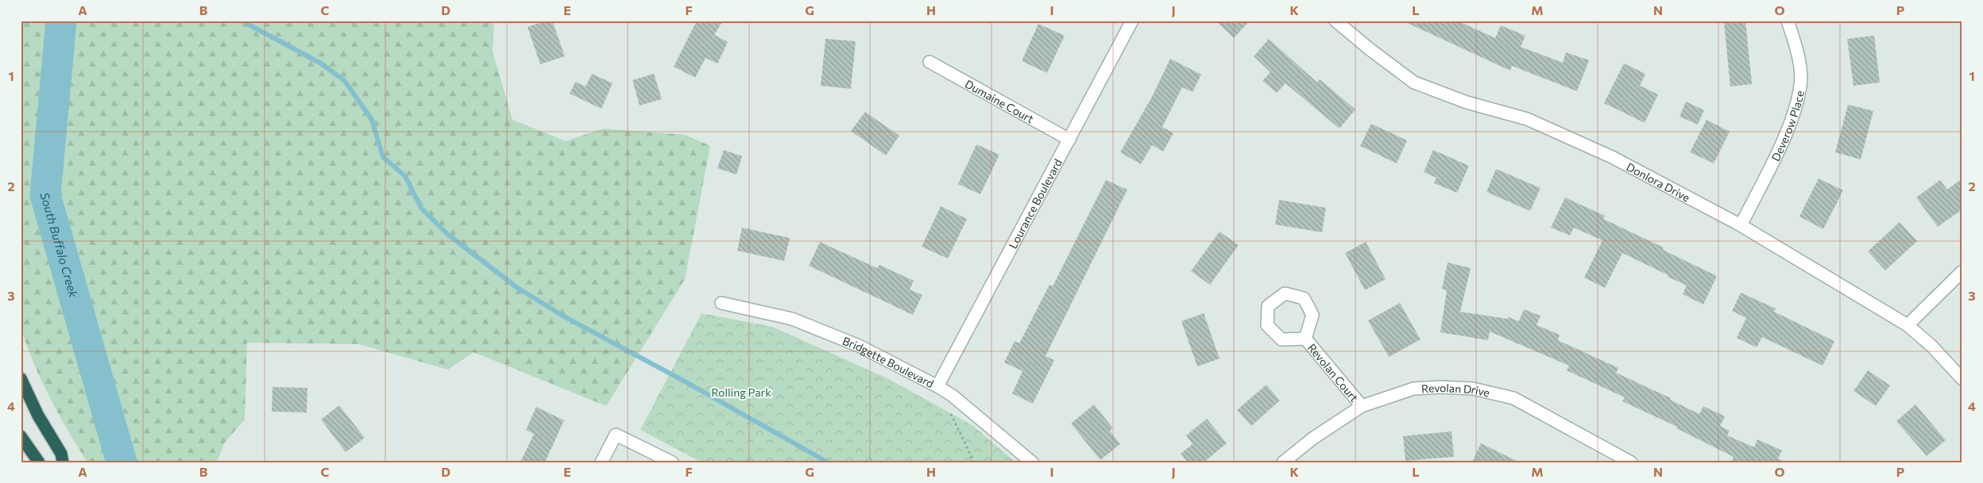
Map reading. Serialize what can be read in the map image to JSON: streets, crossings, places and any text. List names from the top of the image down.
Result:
{
  "streets": {
    "street": [
      "Dumaine Court",
      "Deverow Place",
      "Donlora Drive",
      "Lourance Boulevard",
      "Bridgette Boulevard",
      "Revolan Court",
      "Revolan Drive"
    ]
  },
  "crossings": [
    ["Dumaine Court", "Lourance Boulevard"],
    ["Deverow Place", "Donlora Drive"],
    ["Lourance Boulevard", "Bridgette Boulevard"],
    ["Revolan Court", "Revolan Drive"]
  ],
  "water": ["South Buffalo Creek"],
  "parks": ["Rolling Park"],
  "grid": {
    "columns": [
      "A",
      "B",
      "C",
      "D",
      "E",
      "F",
      "G",
      "H",
      "I",
      "J",
      "K",
      "L",
      "M",
      "N",
      "O",
      "P"
    ],
    "rows": [
      "1",
      "2",
      "3",
      "4"
    ]
  }
}
